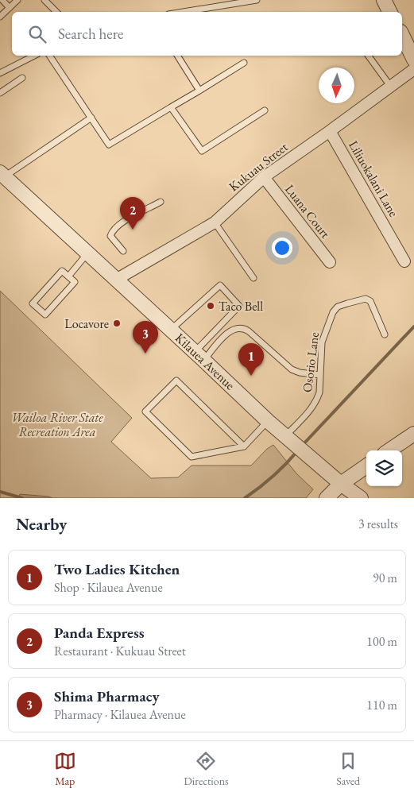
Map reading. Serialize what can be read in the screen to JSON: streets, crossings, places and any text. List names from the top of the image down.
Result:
{
  "streets": {
    "street": [
      "Kukuau Street",
      "Liliuokalani Lane",
      "Luana Court",
      "Kilauea Avenue"
    ],
    "lane": ["Osorio Lane"]
  },
  "crossings": [
    ["Kukuau Street", "Liliuokalani Lane"],
    ["Kukuau Street", "Luana Court"],
    ["Kukuau Street", "Kilauea Avenue"],
    ["Kilauea Avenue", "Osorio Lane"]
  ],
  "parks": ["Wailoa River State Recreation Area"],
  "places": ["Taco Bell", "Locavore"],
  "north": "bottom",
  "page": {
    "search": "Search here",
    "pins": ["2", "3", "1"],
    "heading": ["Nearby", "3 results"],
    "list": [
      {
        "mark": "1",
        "name": "Two Ladies Kitchen",
        "note": "Shop · Kilauea Avenue",
        "value": "90 m"
      },
      {
        "mark": "2",
        "name": "Panda Express",
        "note": "Restaurant · Kukuau Street",
        "value": "100 m"
      },
      {
        "mark": "3",
        "name": "Shima Pharmacy",
        "note": "Pharmacy · Kilauea Avenue",
        "value": "110 m"
      }
    ],
    "nav": ["Map", "Directions", "Saved"]
  }
}
